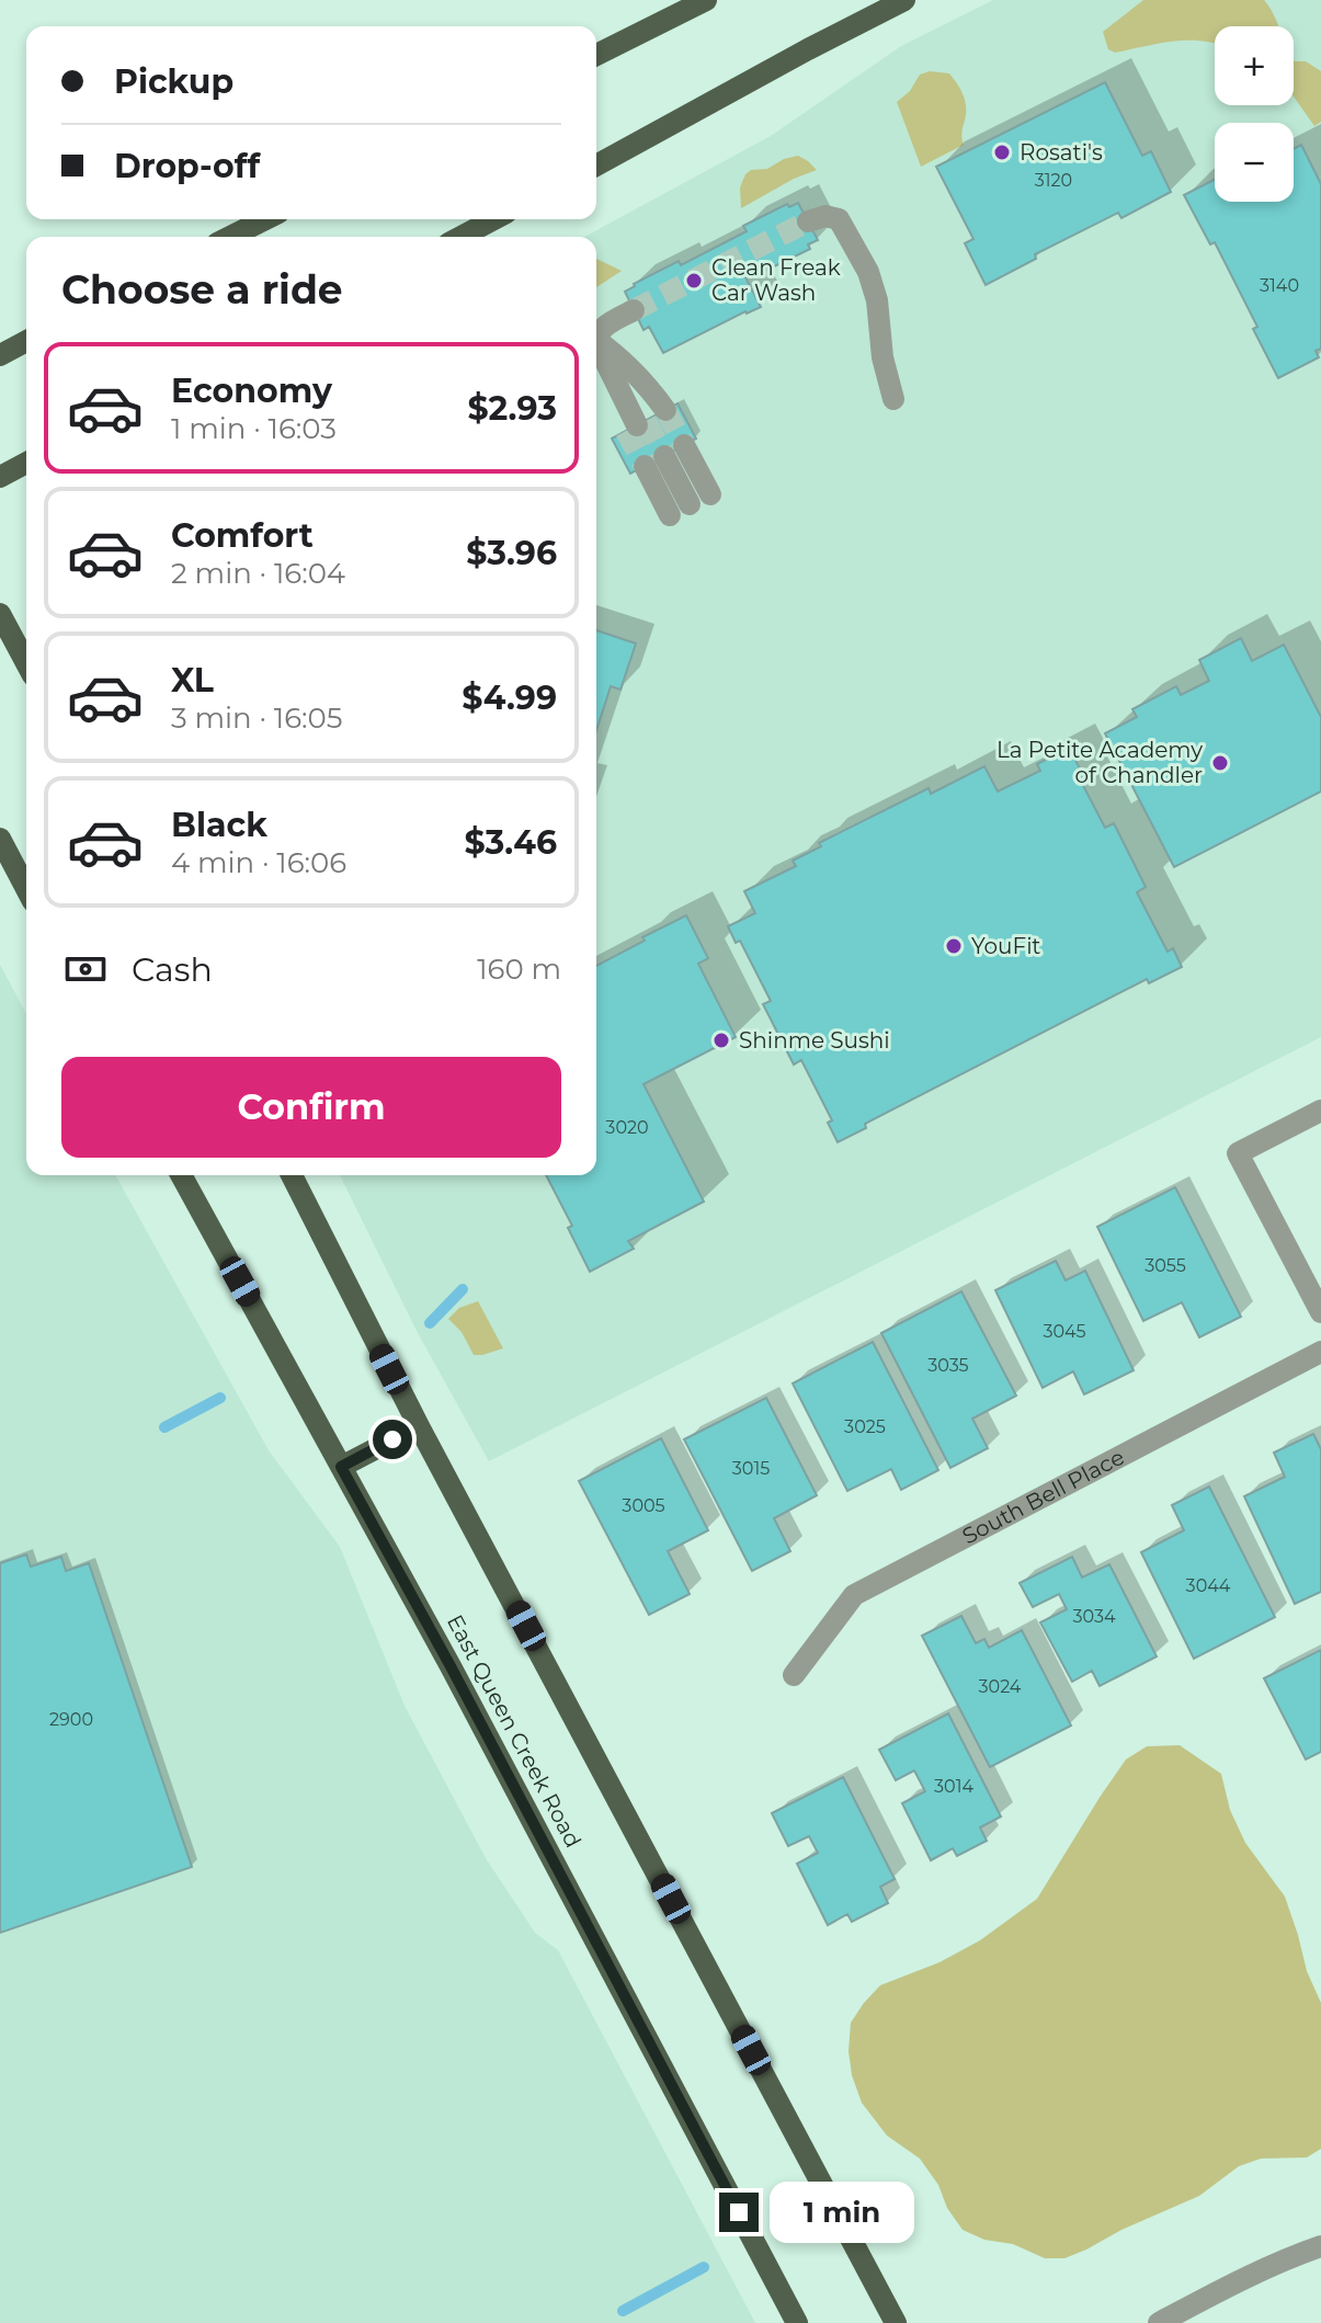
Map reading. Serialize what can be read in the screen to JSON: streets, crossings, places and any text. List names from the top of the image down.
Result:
{
  "streets": {
    "main road": ["East Queen Creek Road"],
    "street": ["South Bell Place"]
  },
  "places": [
    "Rosati's",
    "Clean Freak Car Wash",
    "La Petite Academy of Chandler",
    "YouFit",
    "Shinme Sushi"
  ],
  "house_numbers": [
    "3120",
    "3140",
    "3020",
    "3055",
    "3045",
    "3035",
    "3025",
    "3015",
    "3005",
    "3044",
    "3034",
    "3024",
    "2900",
    "3014"
  ],
  "page": {
    "map_buttons": ["+", "−"],
    "banner": ["Pickup", "Drop-off"],
    "heading": "Choose a ride",
    "list": [
      {
        "name": "Economy",
        "note": "1 min · 16:03",
        "value": "$2.93"
      },
      {
        "name": "Comfort",
        "note": "2 min · 16:04",
        "value": "$3.96"
      },
      {
        "name": "XL",
        "note": "3 min · 16:05",
        "value": "$4.99"
      },
      {
        "name": "Black",
        "note": "4 min · 16:06",
        "value": "$3.46"
      }
    ],
    "pay": ["Cash", "160 m"],
    "buttons": "Confirm",
    "bubble": "1 min"
  }
}
